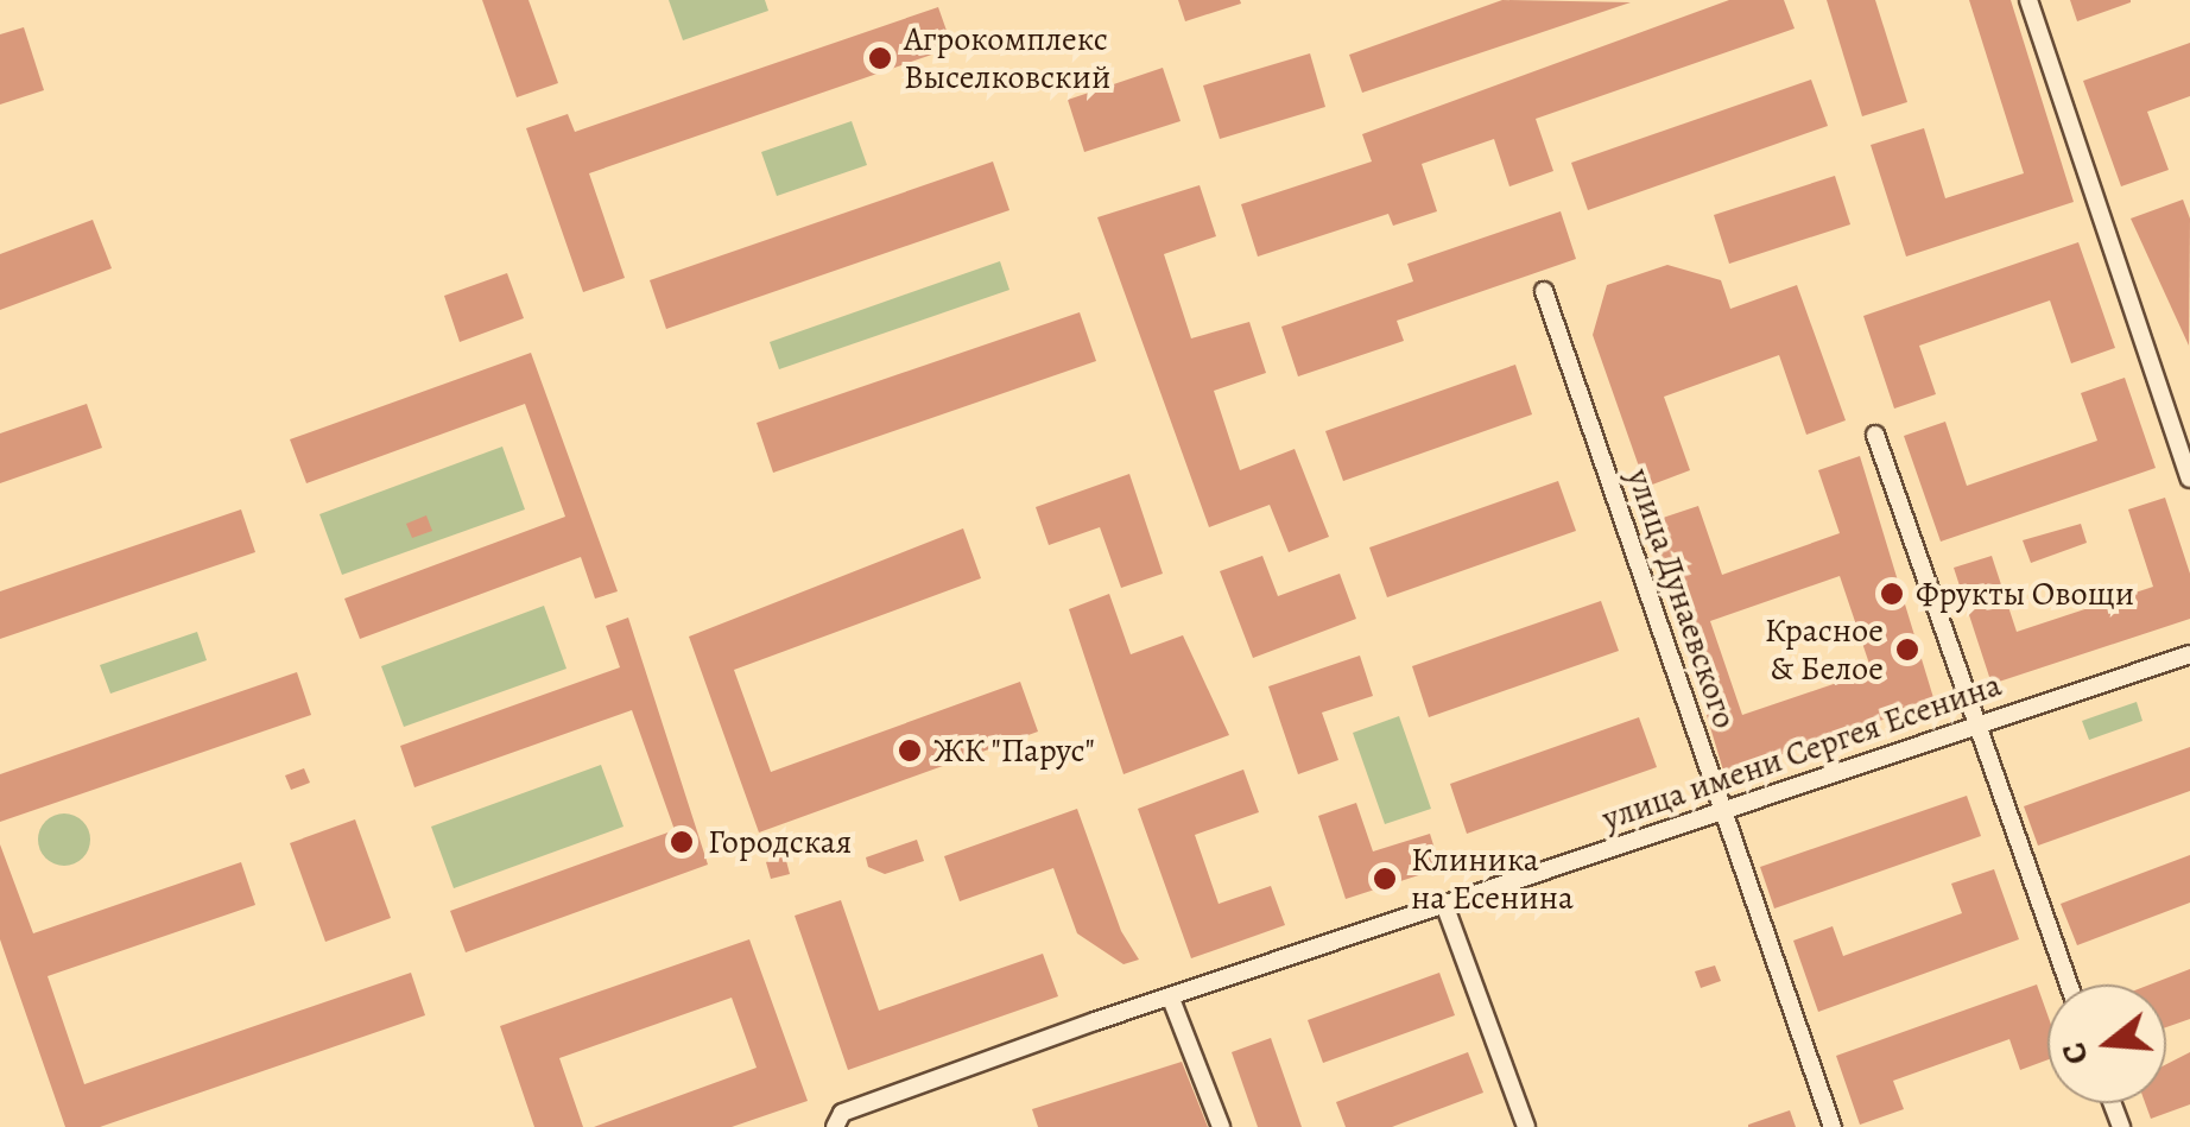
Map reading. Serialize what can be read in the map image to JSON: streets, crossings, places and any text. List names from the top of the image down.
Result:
{
  "streets": {
    "street": ["улица Дунаевского", "улица имени Сергея Есенина"]
  },
  "crossings": [
    ["улица Дунаевского", "улица имени Сергея Есенина"]
  ],
  "places": [
    "Агрокомплекс Выселковский",
    "Фрукты Овощи",
    "Красное & Белое",
    "ЖК \"Парус\"",
    "Городская",
    "Клиника на Есенина"
  ],
  "north": "left"
}
